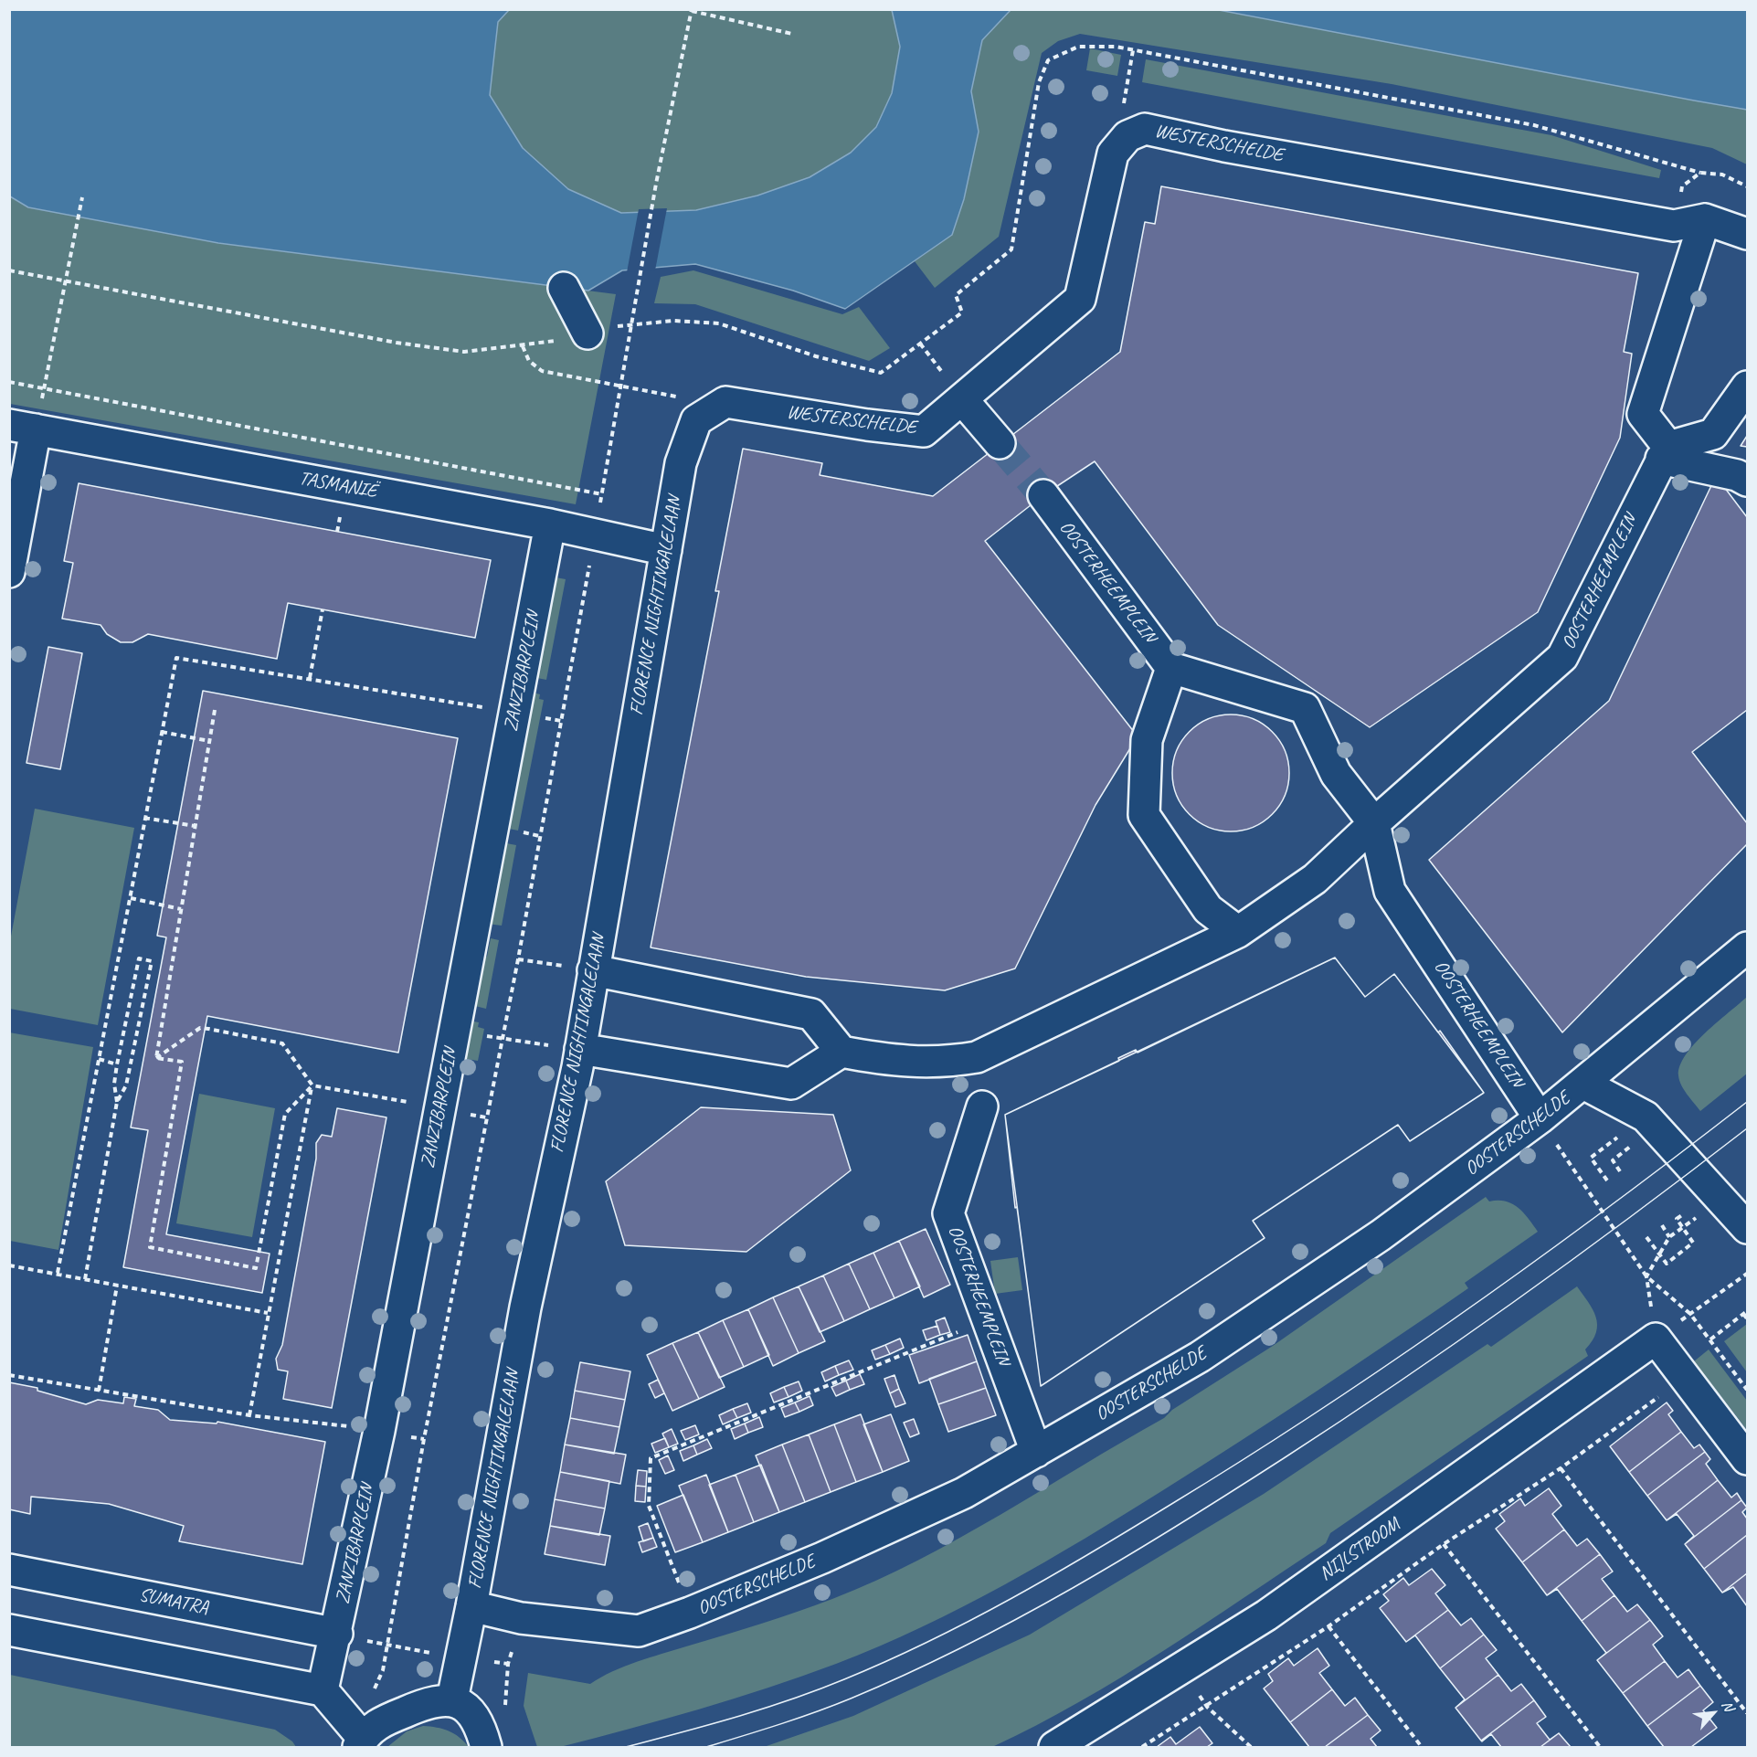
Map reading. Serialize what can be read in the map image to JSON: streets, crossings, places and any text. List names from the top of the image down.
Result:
{
  "streets": {
    "street": [
      "WESTERSCHELDE",
      "TASMANIË",
      "OOSTERHEEMPLEIN",
      "FLORENCE NIGHTINGALELAAN",
      "ZANZIBARPLEIN",
      "OOSTERSCHELDE",
      "NIJLSTROOM",
      "SUMATRA"
    ]
  },
  "crossings": [
    ["WESTERSCHELDE", "FLORENCE NIGHTINGALELAAN"],
    ["TASMANIË", "FLORENCE NIGHTINGALELAAN"],
    ["TASMANIË", "ZANZIBARPLEIN"],
    ["OOSTERHEEMPLEIN", "OOSTERSCHELDE"],
    ["FLORENCE NIGHTINGALELAAN", "OOSTERSCHELDE"],
    ["ZANZIBARPLEIN", "SUMATRA"]
  ],
  "north": "top right"
}
